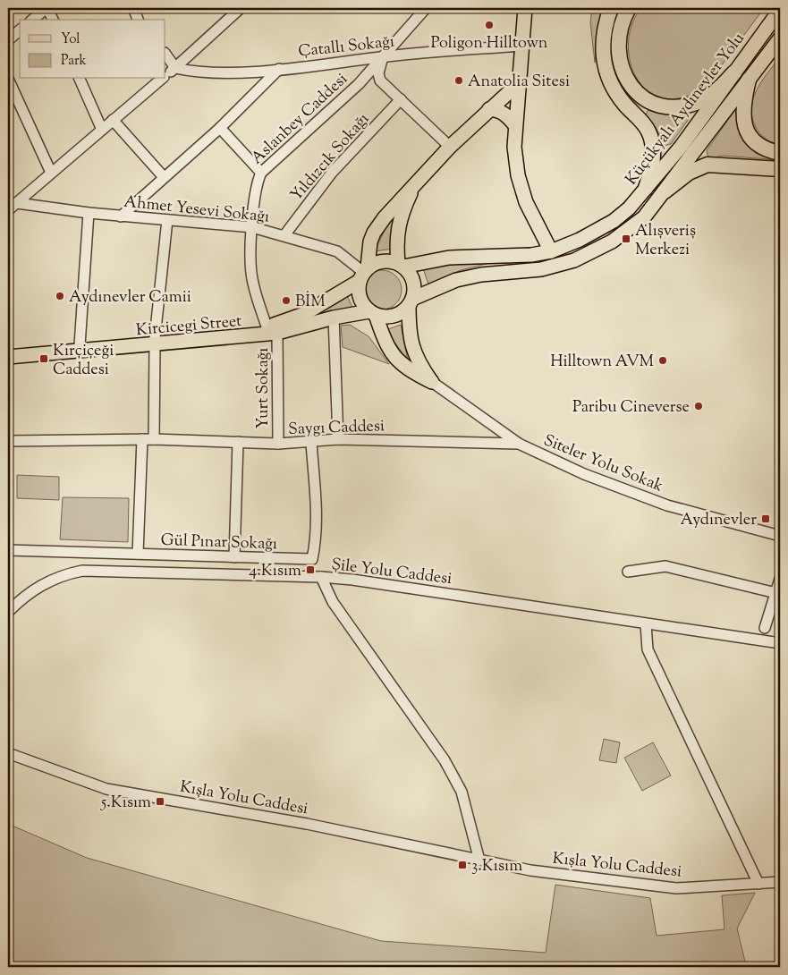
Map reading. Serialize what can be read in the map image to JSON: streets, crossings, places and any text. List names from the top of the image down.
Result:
{
  "streets": {
    "main road": ["Küçükyalı Aydınevler Yolu", "Kircicegi Street"],
    "street": [
      "Çatallı Sokağı",
      "Aslanbey Caddesi",
      "Yıldızcık Sokağı",
      "Ahmet Yesevi Sokağı",
      "Yurt Sokağı",
      "Saygı Caddesi",
      "Siteler Yolu Sokak",
      "Gül Pınar Sokağı",
      "Şile Yolu Caddesi",
      "Kışla Yolu Caddesi"
    ]
  },
  "crossings": [
    ["Çatallı Sokağı", "Aslanbey Caddesi"],
    ["Küçükyalı Aydınevler Yolu", "Ahmet Yesevi Sokağı"],
    ["Küçükyalı Aydınevler Yolu", "Kircicegi Street"],
    ["Aslanbey Caddesi", "Ahmet Yesevi Sokağı"],
    ["Aslanbey Caddesi", "Kircicegi Street"],
    ["Aslanbey Caddesi", "Yurt Sokağı"],
    ["Yıldızcık Sokağı", "Ahmet Yesevi Sokağı"],
    ["Ahmet Yesevi Sokağı", "Kircicegi Street"],
    ["Kircicegi Street", "Yurt Sokağı"],
    ["Yurt Sokağı", "Saygı Caddesi"],
    ["Saygı Caddesi", "Siteler Yolu Sokak"],
    ["Saygı Caddesi", "Gül Pınar Sokağı"]
  ],
  "places": {
    "other": [
      "Poligon Hilltown",
      "Anatolia Sitesi",
      "Aydınevler Camii",
      "BİM",
      "Hilltown AVM",
      "Paribu Cineverse"
    ],
    "transit": [
      "Alışveriş Merkezi",
      "Kırçiçeği Caddesi",
      "Aydınevler",
      "4.Kısım",
      "5.Kısım",
      "3.Kısım"
    ]
  },
  "legend": ["Yol", "Park"]
}
